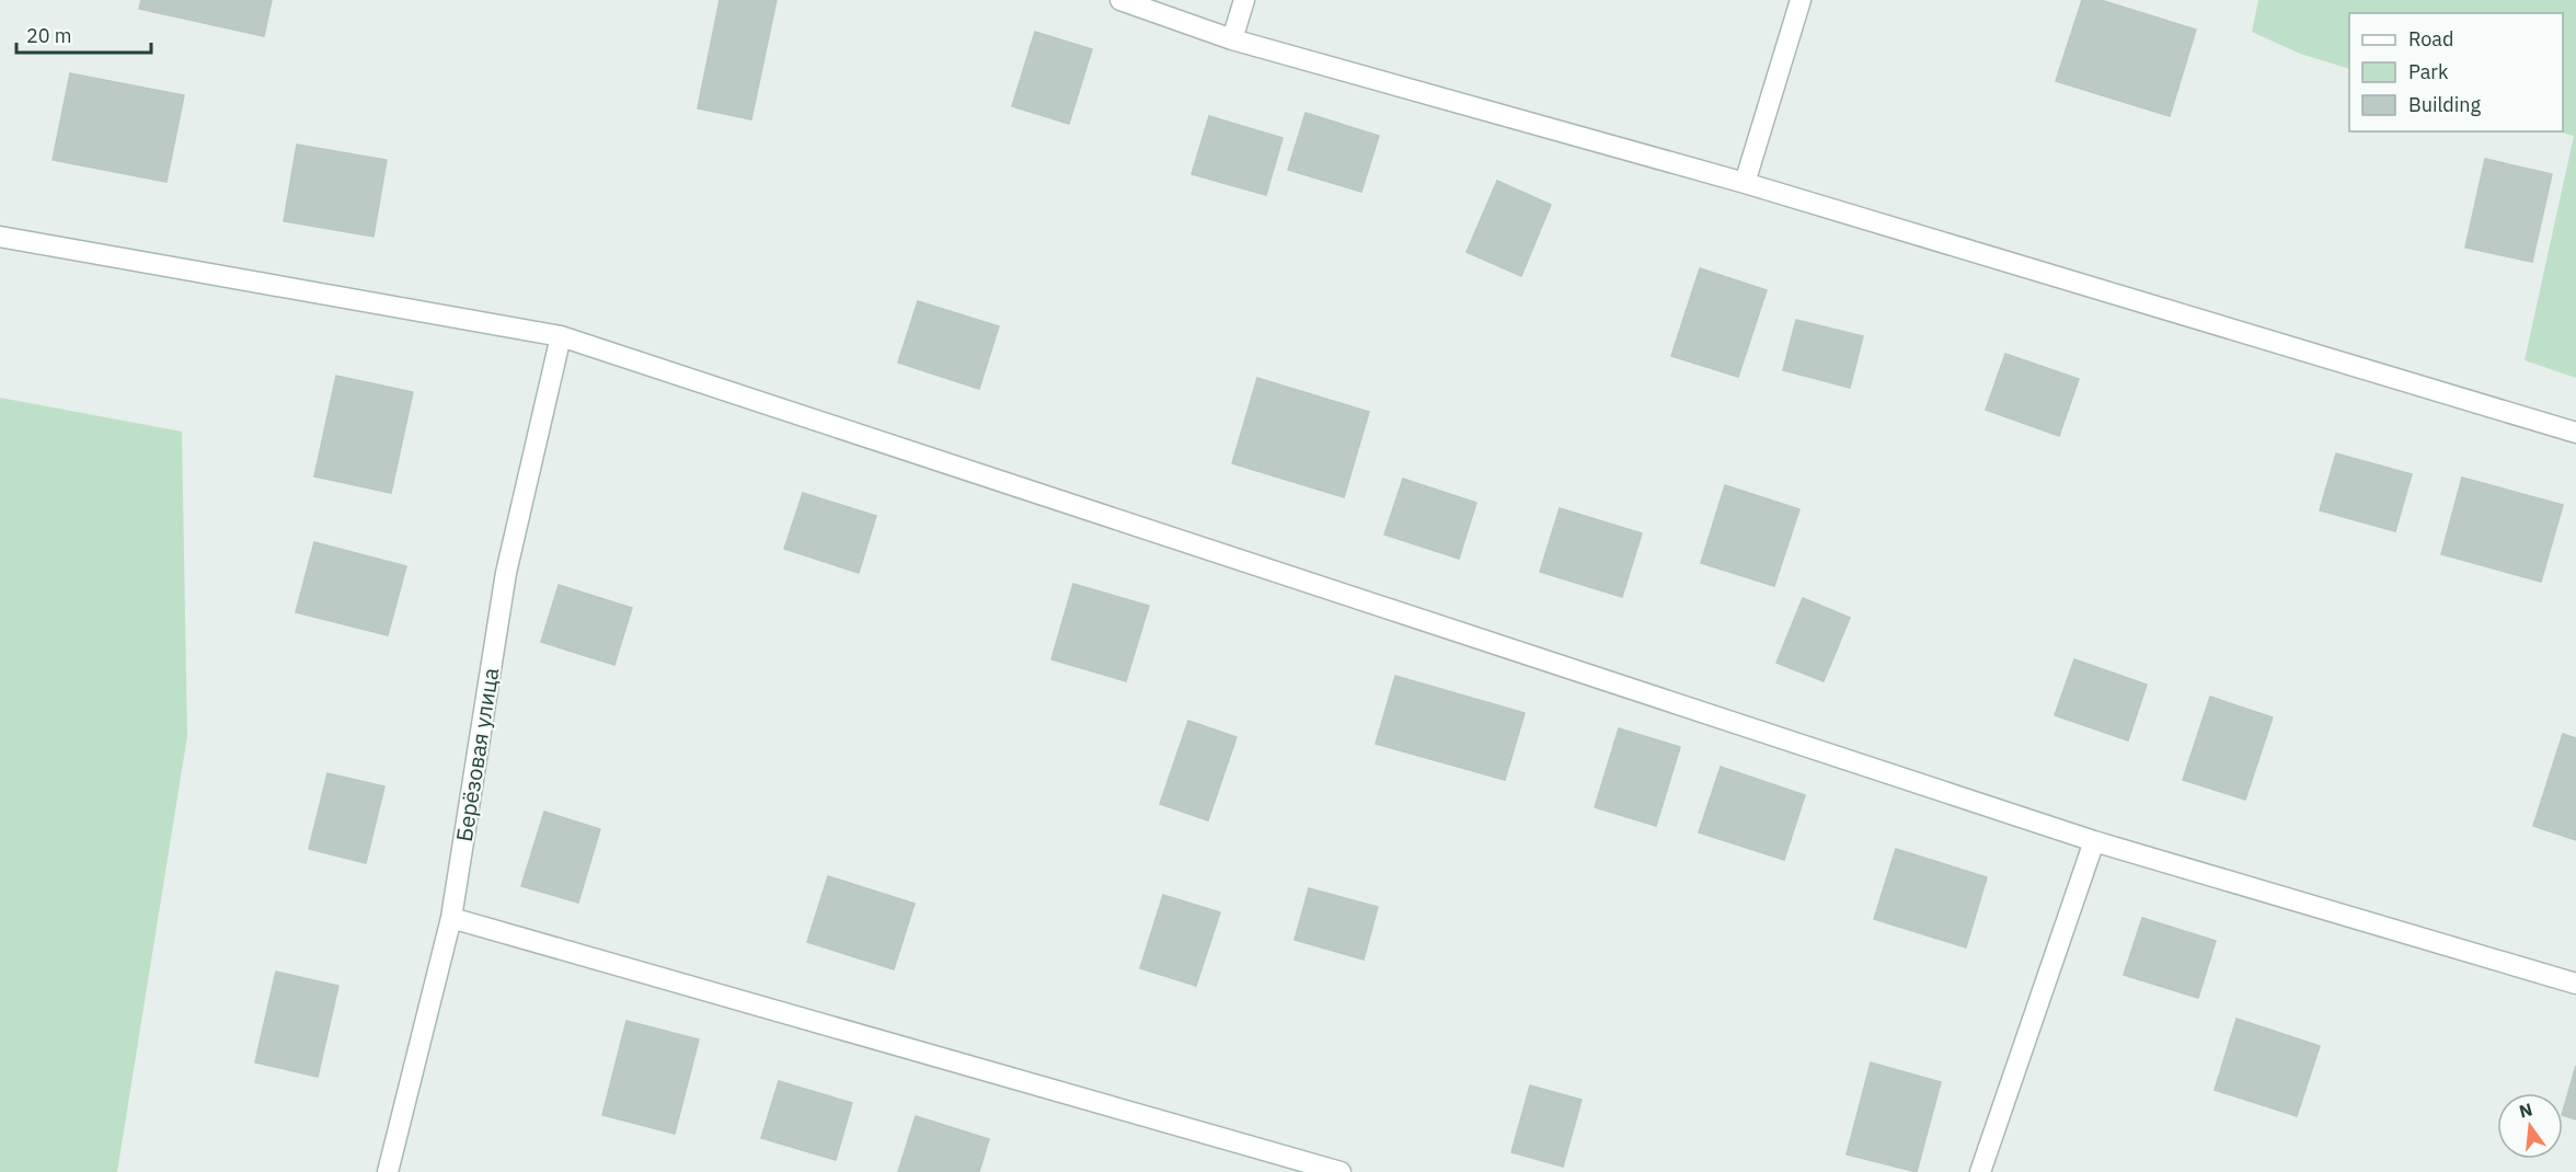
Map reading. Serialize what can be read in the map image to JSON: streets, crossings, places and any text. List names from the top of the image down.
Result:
{
  "streets": {
    "street": ["Берёзовая улица"]
  },
  "legend": ["Road", "Park", "Building"],
  "scale_bar": "20 m",
  "north": "top"
}
